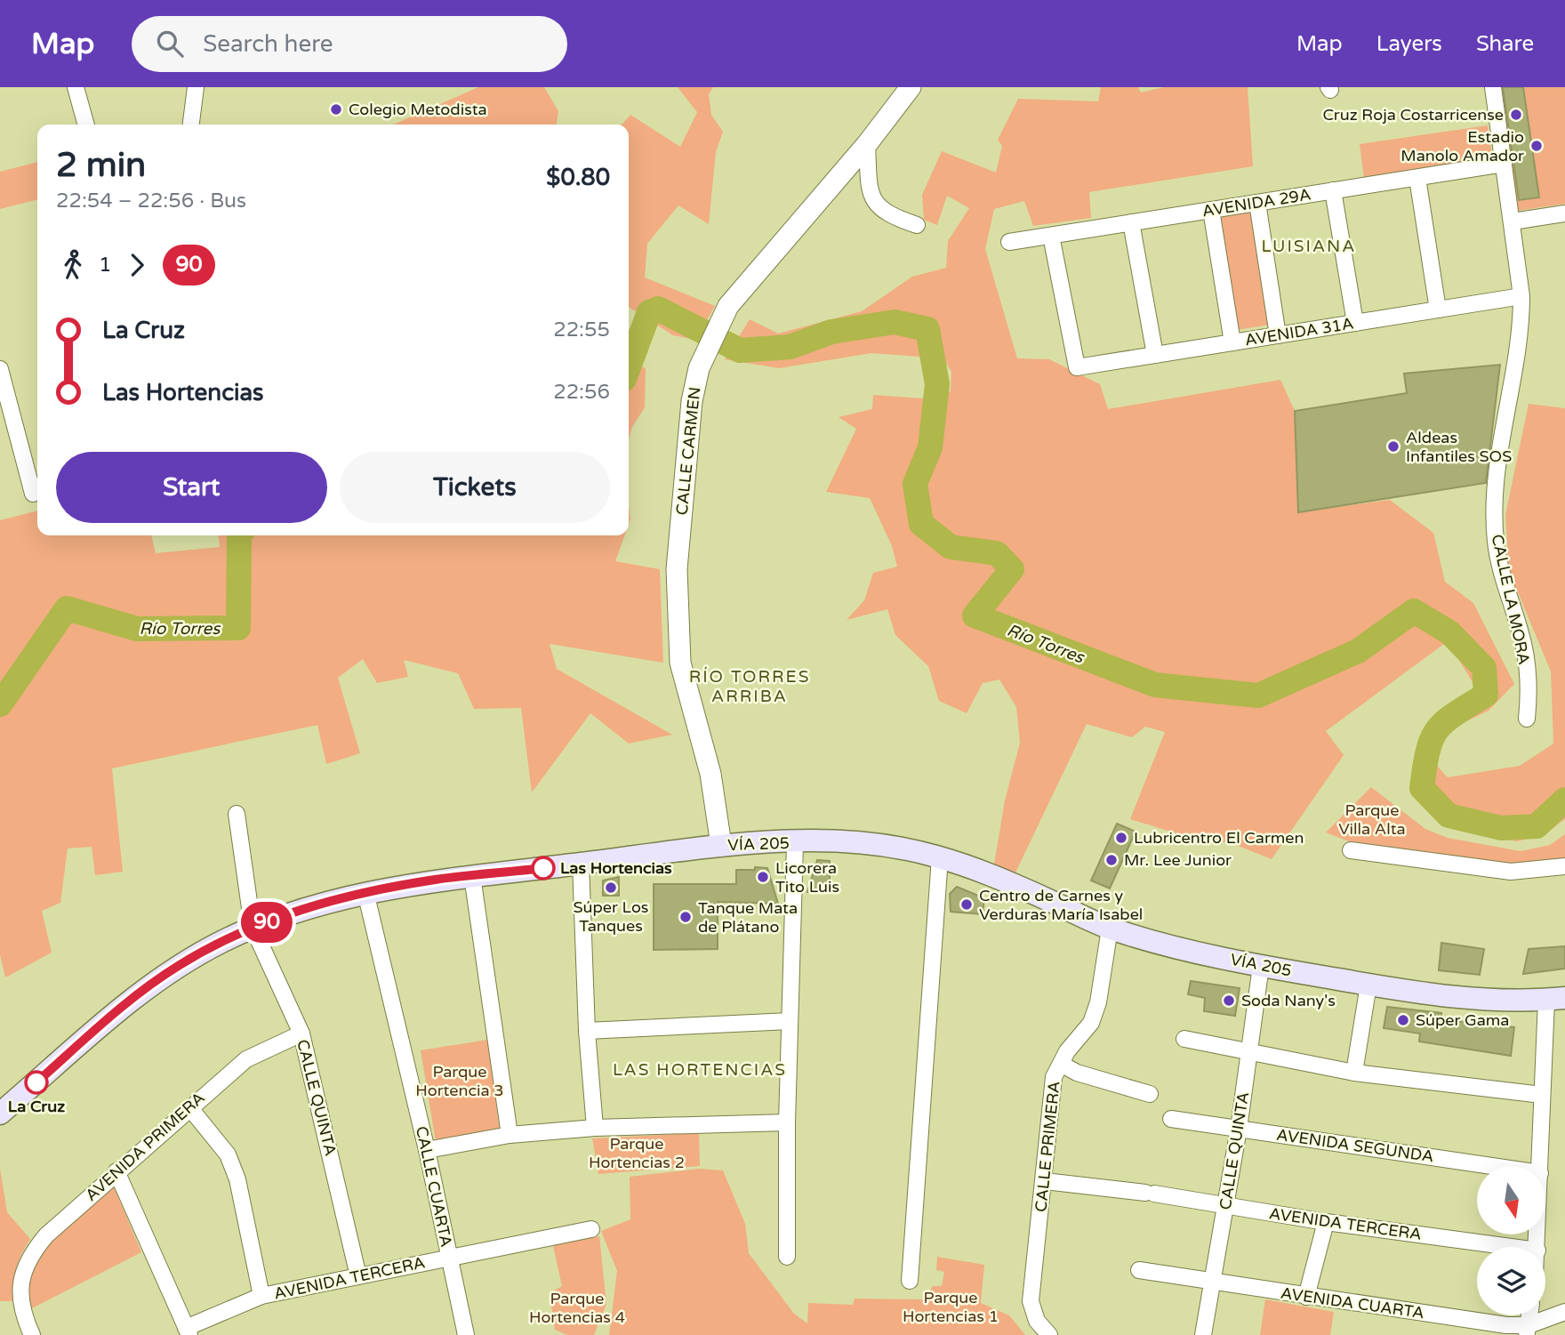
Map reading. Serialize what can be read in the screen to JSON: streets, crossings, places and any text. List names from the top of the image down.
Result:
{
  "streets": {
    "main road": ["VÍA 205"],
    "street": [
      "AVENIDA 29A",
      "AVENIDA 31A",
      "CALLE CARMEN",
      "CALLE LA MORA",
      "CALLE QUINTA",
      "AVENIDA SEGUNDA",
      "AVENIDA PRIMERA",
      "CALLE PRIMERA",
      "CALLE CUARTA",
      "AVENIDA TERCERA",
      "AVENIDA CUARTA"
    ]
  },
  "crossings": [
    ["AVENIDA 29A", "AVENIDA 31A"],
    ["AVENIDA 29A", "CALLE LA MORA"],
    ["AVENIDA 31A", "CALLE LA MORA"],
    ["CALLE CARMEN", "VÍA 205"],
    ["VÍA 205", "CALLE QUINTA"],
    ["VÍA 205", "CALLE PRIMERA"],
    ["VÍA 205", "CALLE CUARTA"],
    ["CALLE QUINTA", "AVENIDA SEGUNDA"],
    ["CALLE QUINTA", "AVENIDA PRIMERA"],
    ["CALLE QUINTA", "AVENIDA TERCERA"],
    ["CALLE QUINTA", "AVENIDA CUARTA"],
    ["CALLE PRIMERA", "AVENIDA TERCERA"],
    ["CALLE CUARTA", "AVENIDA TERCERA"]
  ],
  "districts": ["LUISIANA", "RÍO TORRES ARRIBA", "LAS HORTENCIAS"],
  "water": ["Río Torres"],
  "parks": [
    "Parque Villa Alta",
    "Parque Hortencia 3",
    "Parque Hortencias 2",
    "Parque Hortencias 1",
    "Parque Hortencias 4"
  ],
  "places": [
    "Colegio Metodista",
    "Cruz Roja Costarricense",
    "Estadio Manolo Amador",
    "Aldeas Infantiles SOS",
    "Lubricentro El Carmen",
    "Mr. Lee Junior",
    "Las Hortencias",
    "Licorera Tito Luis",
    "Súper Los Tanques",
    "Centro de Carnes y Verduras María Isabel",
    "Tanque Mata de Plátano",
    "Soda Nany's",
    "Súper Gama",
    "La Cruz"
  ],
  "lines": ["bus line 90"],
  "north": "bottom",
  "page": {
    "header": "Map",
    "search": "Search here",
    "nav": ["Map", "Layers", "Share"],
    "on_map": "90",
    "heading": ["2 min", "22:54 – 22:56 · Bus", "$0.80"],
    "legs": ["1", "90"],
    "list": [
      {
        "name": "La Cruz",
        "value": "22:55"
      },
      {
        "name": "Las Hortencias",
        "value": "22:56"
      }
    ],
    "buttons": ["Start", "Tickets"]
  }
}
